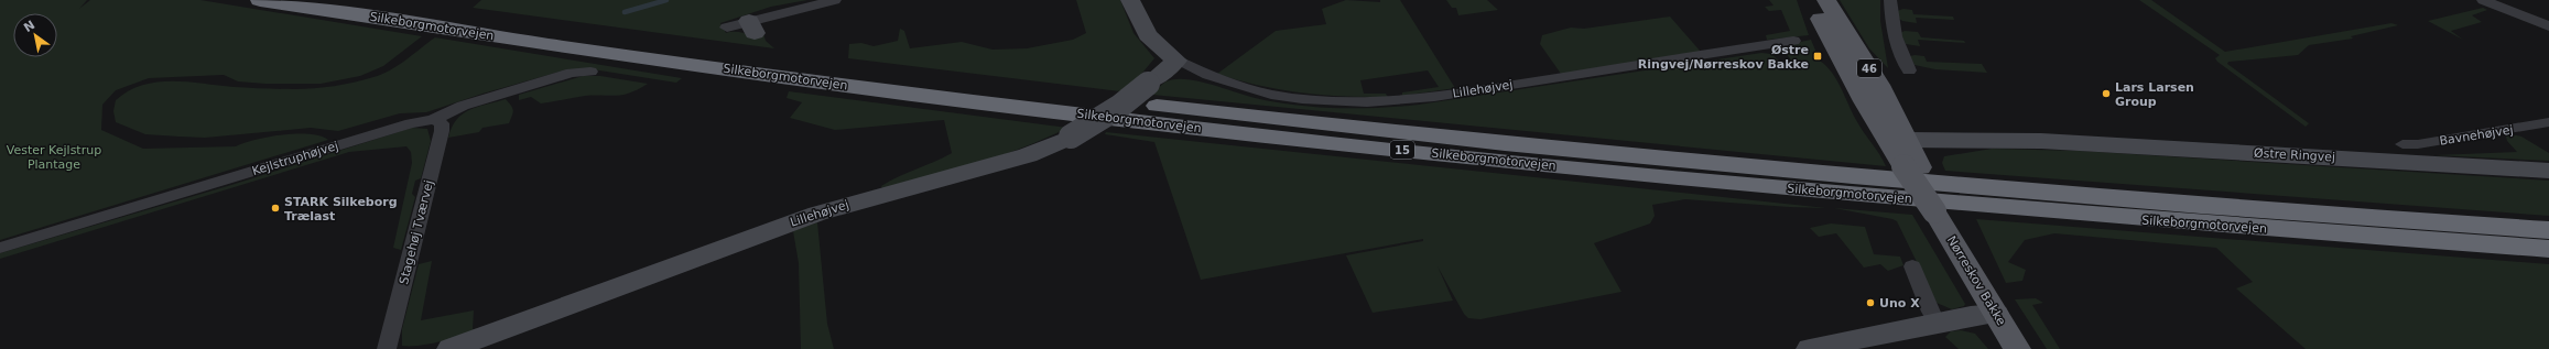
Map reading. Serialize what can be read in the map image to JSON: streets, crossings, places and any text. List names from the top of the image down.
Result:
{
  "streets": {
    "highway": ["Silkeborgmotorvejen", "15"],
    "main road": ["46", "Nørreskov Bakke"],
    "street": [
      "Lillehøjvej",
      "Bavnehøjvej",
      "Østre Ringvej",
      "Kejlstruphøjvej",
      "Stagehøj Tværvej"
    ]
  },
  "crossings": [
    ["Østre Ringvej", "Nørreskov Bakke"],
    ["Kejlstruphøjvej", "Stagehøj Tværvej"]
  ],
  "parks": ["Vester Kejlstrup Plantage"],
  "places": {
    "transit": ["Østre Ringvej/Nørreskov Bakke"],
    "other": ["Lars Larsen Group", "STARK Silkeborg Trælast", "Uno X"]
  },
  "north": "top left"
}
